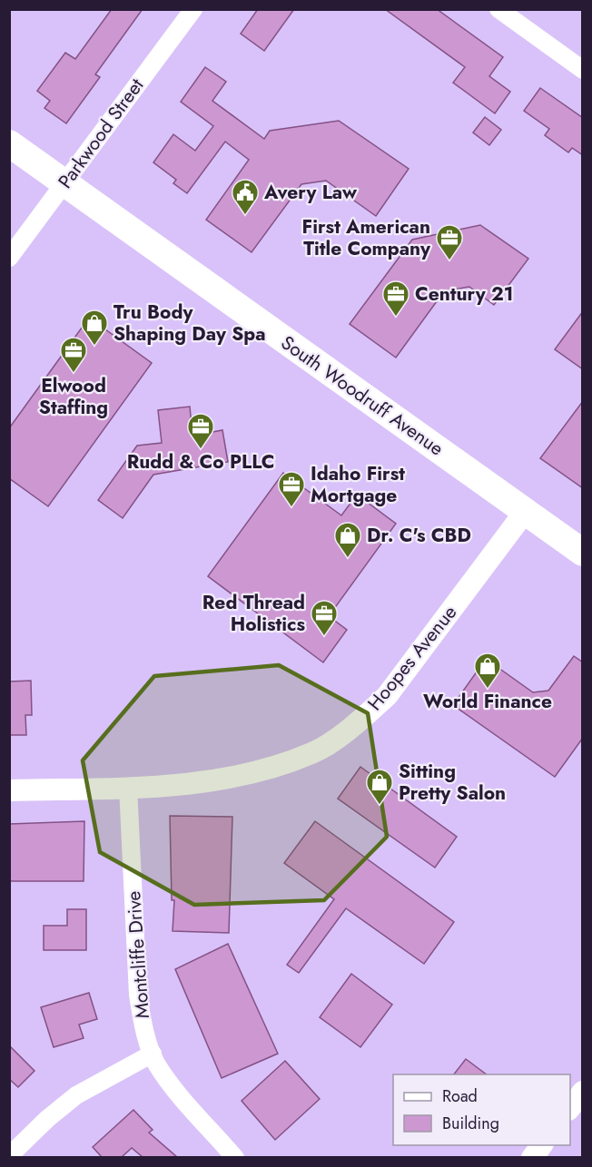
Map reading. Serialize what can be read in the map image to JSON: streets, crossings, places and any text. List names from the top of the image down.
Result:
{
  "streets": {
    "main road": ["South Woodruff Avenue"],
    "street": ["Parkwood Street", "Hoopes Avenue", "Montcliffe Drive"]
  },
  "crossings": [
    ["Parkwood Street", "South Woodruff Avenue"],
    ["South Woodruff Avenue", "Hoopes Avenue"],
    ["Hoopes Avenue", "Montcliffe Drive"]
  ],
  "places": {
    "public building": ["Avery Law"],
    "office": [
      "First American Title Company",
      "Century 21",
      "Elwood Staffing",
      "Rudd & Co PLLC",
      "Idaho First Mortgage",
      "Red Thread Holistics"
    ],
    "shop": [
      "Tru Body Shaping Day Spa",
      "Dr. C's CBD",
      "World Finance",
      "Sitting Pretty Salon"
    ]
  },
  "legend": ["Road", "Building"]
}
